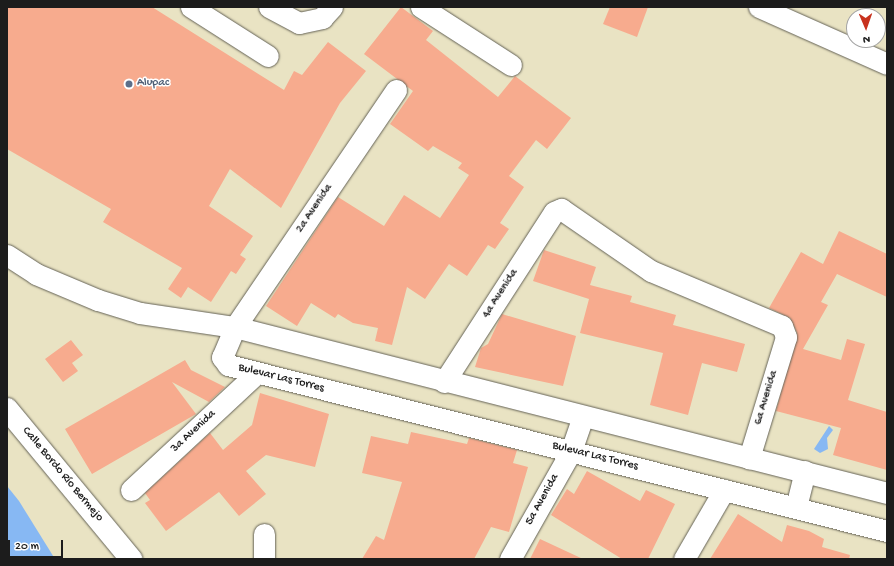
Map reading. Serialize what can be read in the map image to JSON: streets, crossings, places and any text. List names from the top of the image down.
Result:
{
  "streets": {
    "main road": ["Calle Bordo Río Bermejo"],
    "street": [
      "2a Avenida",
      "4a Avenida",
      "Bulevar Las Torres",
      "6a Avenida",
      "3a Avenida",
      "5a Avenida"
    ]
  },
  "crossings": [
    ["2a Avenida", "Bulevar Las Torres"],
    ["4a Avenida", "6a Avenida"],
    ["Bulevar Las Torres", "3a Avenida"],
    ["Bulevar Las Torres", "5a Avenida"]
  ],
  "places": ["Alupac"],
  "scale_bar": "20 m",
  "north": "bottom"
}
